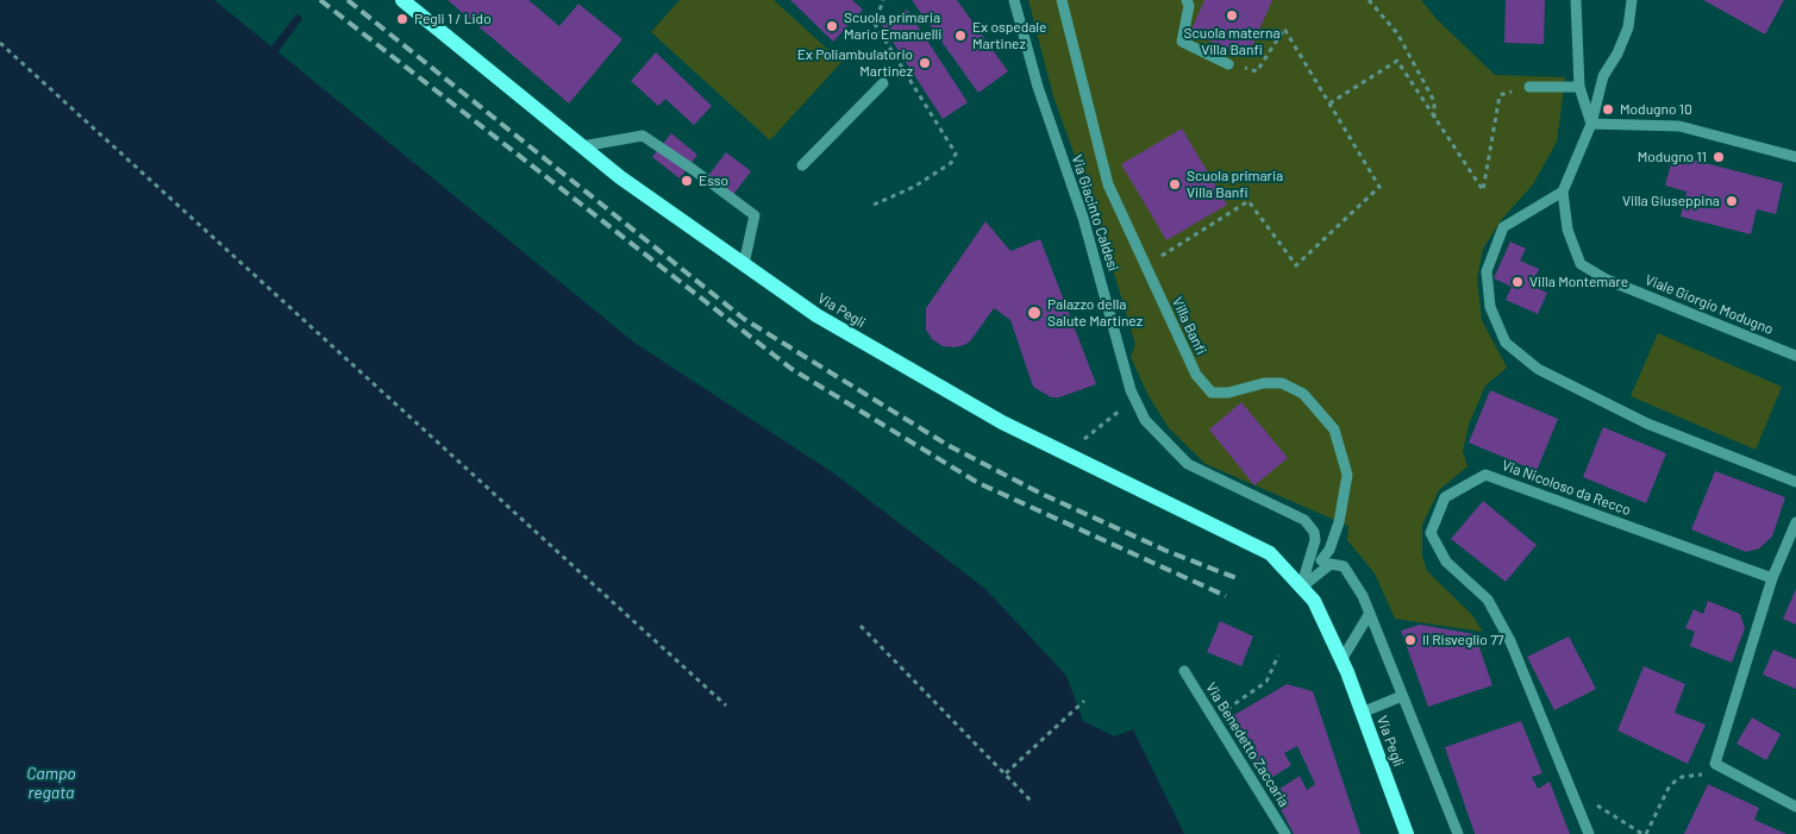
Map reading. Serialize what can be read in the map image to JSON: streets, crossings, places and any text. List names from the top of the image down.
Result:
{
  "streets": {
    "main road": ["Via Pegli"],
    "street": [
      "Via Giacinto Caldesi",
      "Viale Giorgio Modugno",
      "Villa Banfi",
      "Via Nicoloso da Recco",
      "Via Benedetto Zaccaria"
    ]
  },
  "crossings": [
    ["Via Giacinto Caldesi", "Via Pegli"],
    ["Via Giacinto Caldesi", "Villa Banfi"],
    ["Via Pegli", "Villa Banfi"]
  ],
  "water": ["Campo regata"],
  "places": [
    "Scuola materna Villa Banfi",
    "Pegli 1 / Lido",
    "Scuola primaria Mario Emanuelli",
    "Ex ospedale Martinez",
    "Ex Poliambulatorio Martinez",
    "Modugno 10",
    "Modugno 11",
    "Esso",
    "Scuola primaria Villa Banfi",
    "Villa Giuseppina",
    "Villa Montemare",
    "Palazzo della Salute Martinez",
    "Il Risveglio 77"
  ]
}
